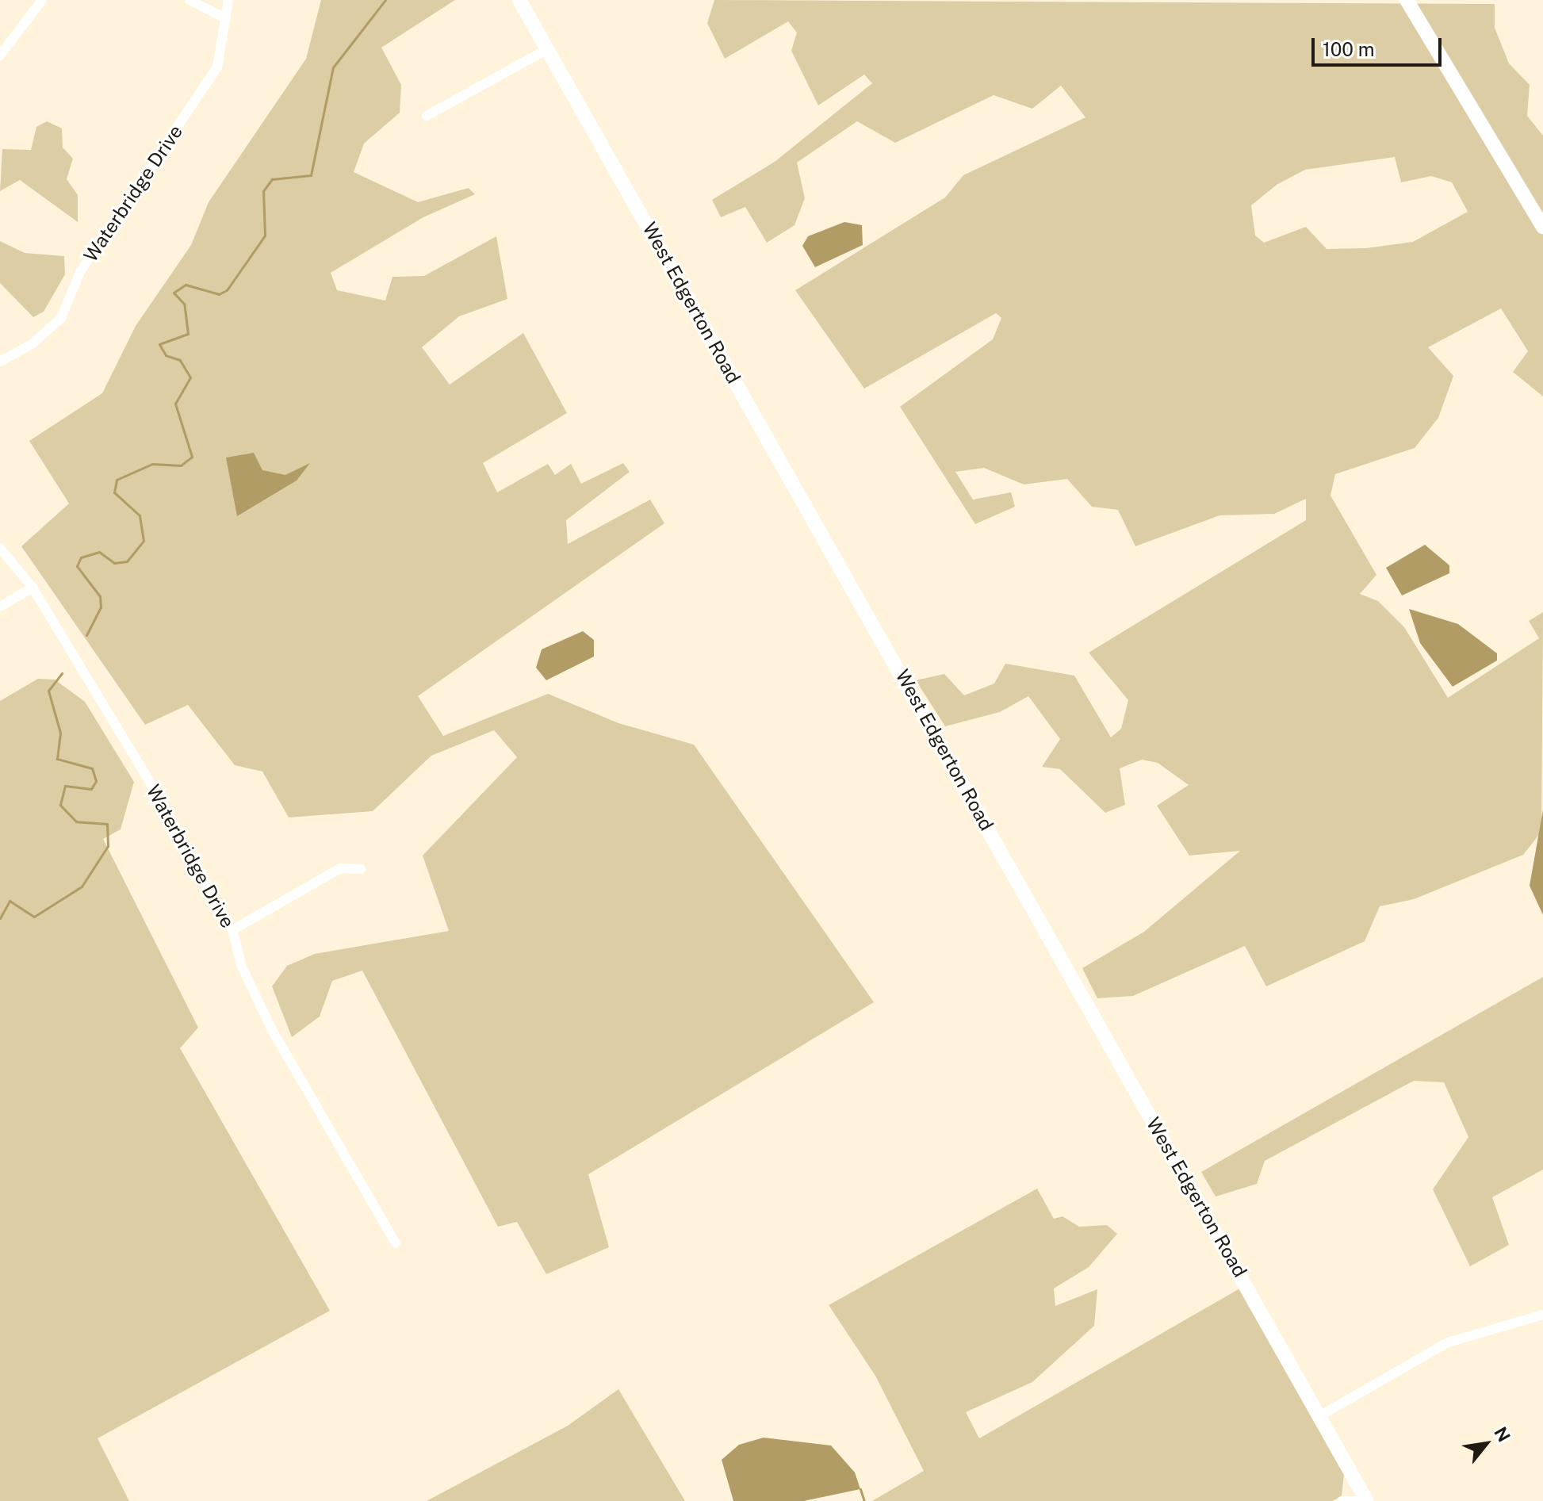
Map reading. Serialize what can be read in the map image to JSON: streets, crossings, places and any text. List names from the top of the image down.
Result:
{
  "streets": {
    "street": ["Waterbridge Drive", "West Edgerton Road"]
  },
  "scale_bar": "100 m",
  "north": "top right"
}
